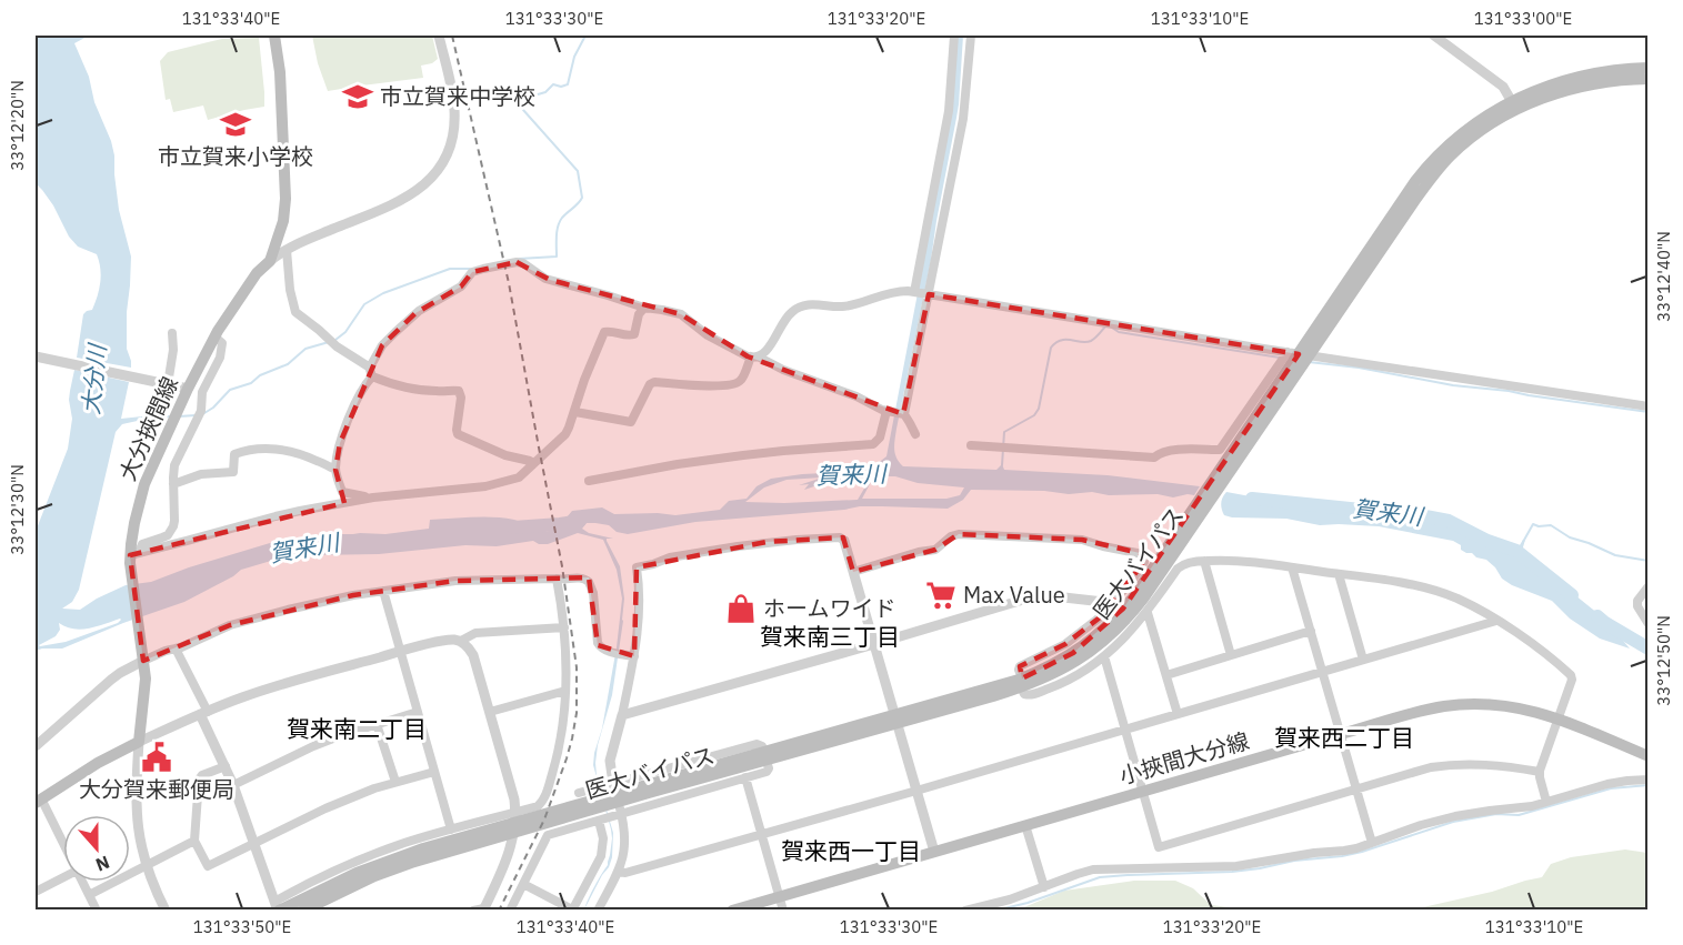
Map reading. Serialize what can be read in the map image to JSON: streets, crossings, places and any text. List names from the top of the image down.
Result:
{
  "streets": {
    "main road": ["大分挾間線", "医大バイパス", "小挾間大分線"]
  },
  "districts": [
    "賀来南三丁目",
    "賀来南二丁目",
    "賀来西二丁目",
    "賀来西一丁目"
  ],
  "water": ["大分川", "賀来川"],
  "places": {
    "school or university": ["市立賀来中学校", "市立賀来小学校"],
    "supermarket": ["Max Value"],
    "shop": ["ホームワイド"],
    "public building": ["大分賀来郵便局"]
  },
  "north": "bottom",
  "coordinates": [
    "131°33'40\"E",
    "131°33'30\"E",
    "131°33'20\"E",
    "131°33'10\"E",
    "131°33'00\"E",
    "33°12'20\"N",
    "33°12'40\"N",
    "33°12'30\"N",
    "33°12'50\"N",
    "131°33'50\"E"
  ]
}
